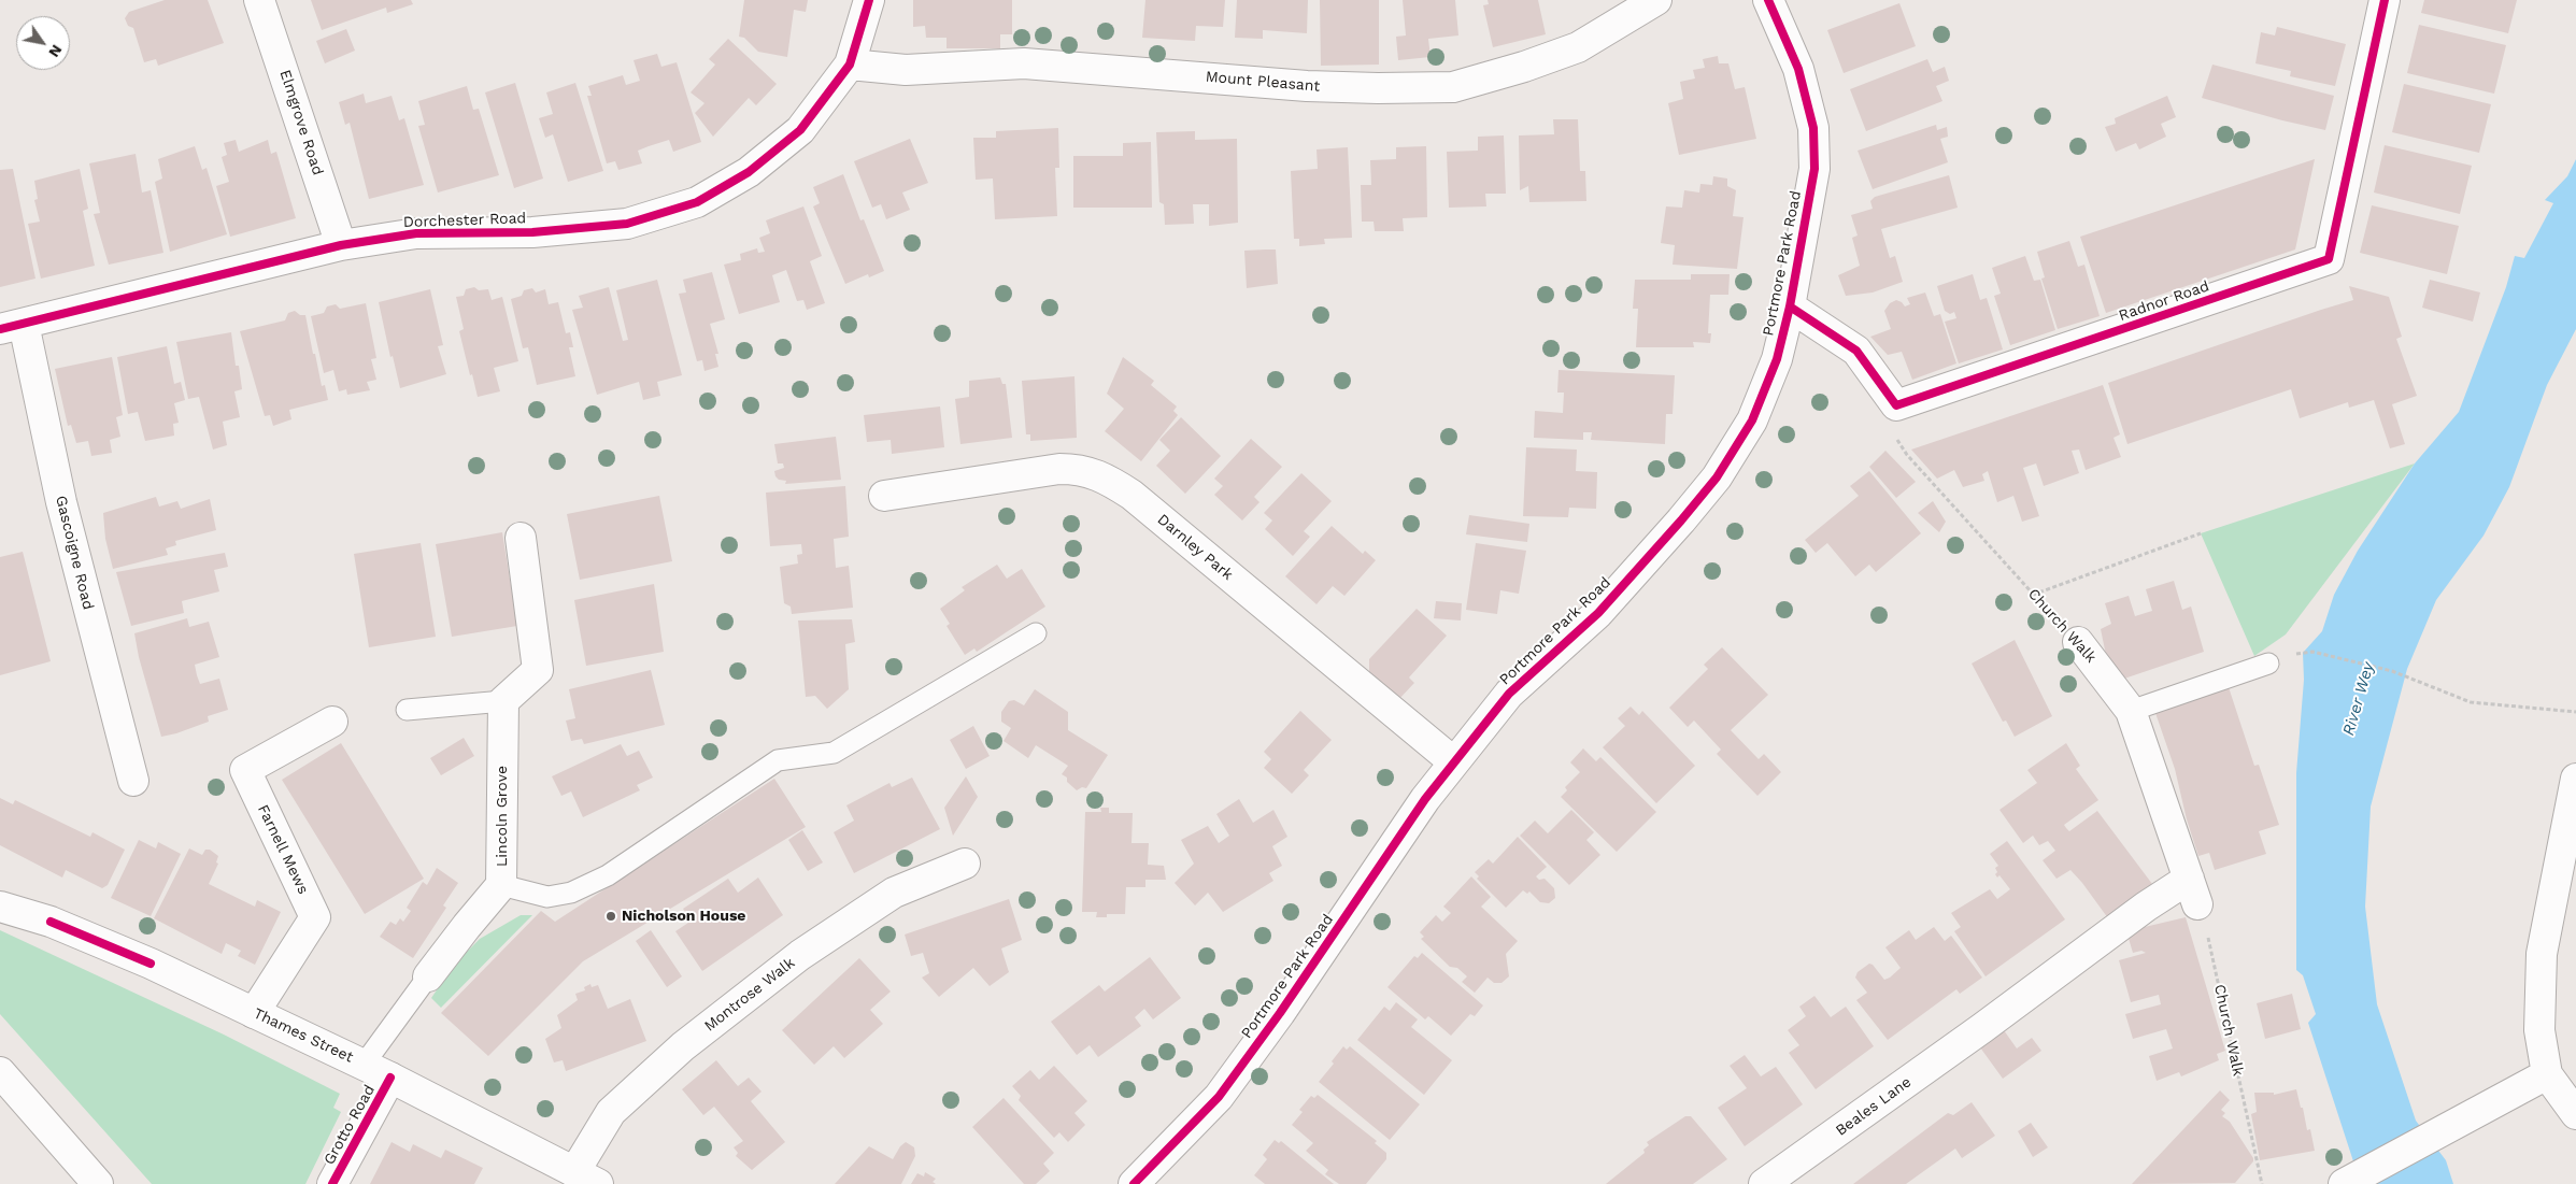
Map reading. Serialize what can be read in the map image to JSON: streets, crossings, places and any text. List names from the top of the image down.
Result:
{
  "streets": {
    "street": [
      "Mount Pleasant",
      "Elmgrove Road",
      "Dorchester Road",
      "Portmore Park Road",
      "Radnor Road",
      "Darnley Park",
      "Gascoigne Road",
      "Church Walk",
      "Lincoln Grove",
      "Farnell Mews",
      "Montrose Walk",
      "Thames Street",
      "Beales Lane",
      "Grotto Road"
    ]
  },
  "crossings": [
    ["Mount Pleasant", "Dorchester Road"],
    ["Elmgrove Road", "Dorchester Road"],
    ["Dorchester Road", "Gascoigne Road"],
    ["Portmore Park Road", "Darnley Park"],
    ["Radnor Road", "Church Walk"],
    ["Church Walk", "Beales Lane"],
    ["Lincoln Grove", "Thames Street"],
    ["Farnell Mews", "Thames Street"],
    ["Montrose Walk", "Thames Street"],
    ["Thames Street", "Grotto Road"]
  ],
  "water": ["River Wey"],
  "places": ["Nicholson House"],
  "north": "bottom right"
}
